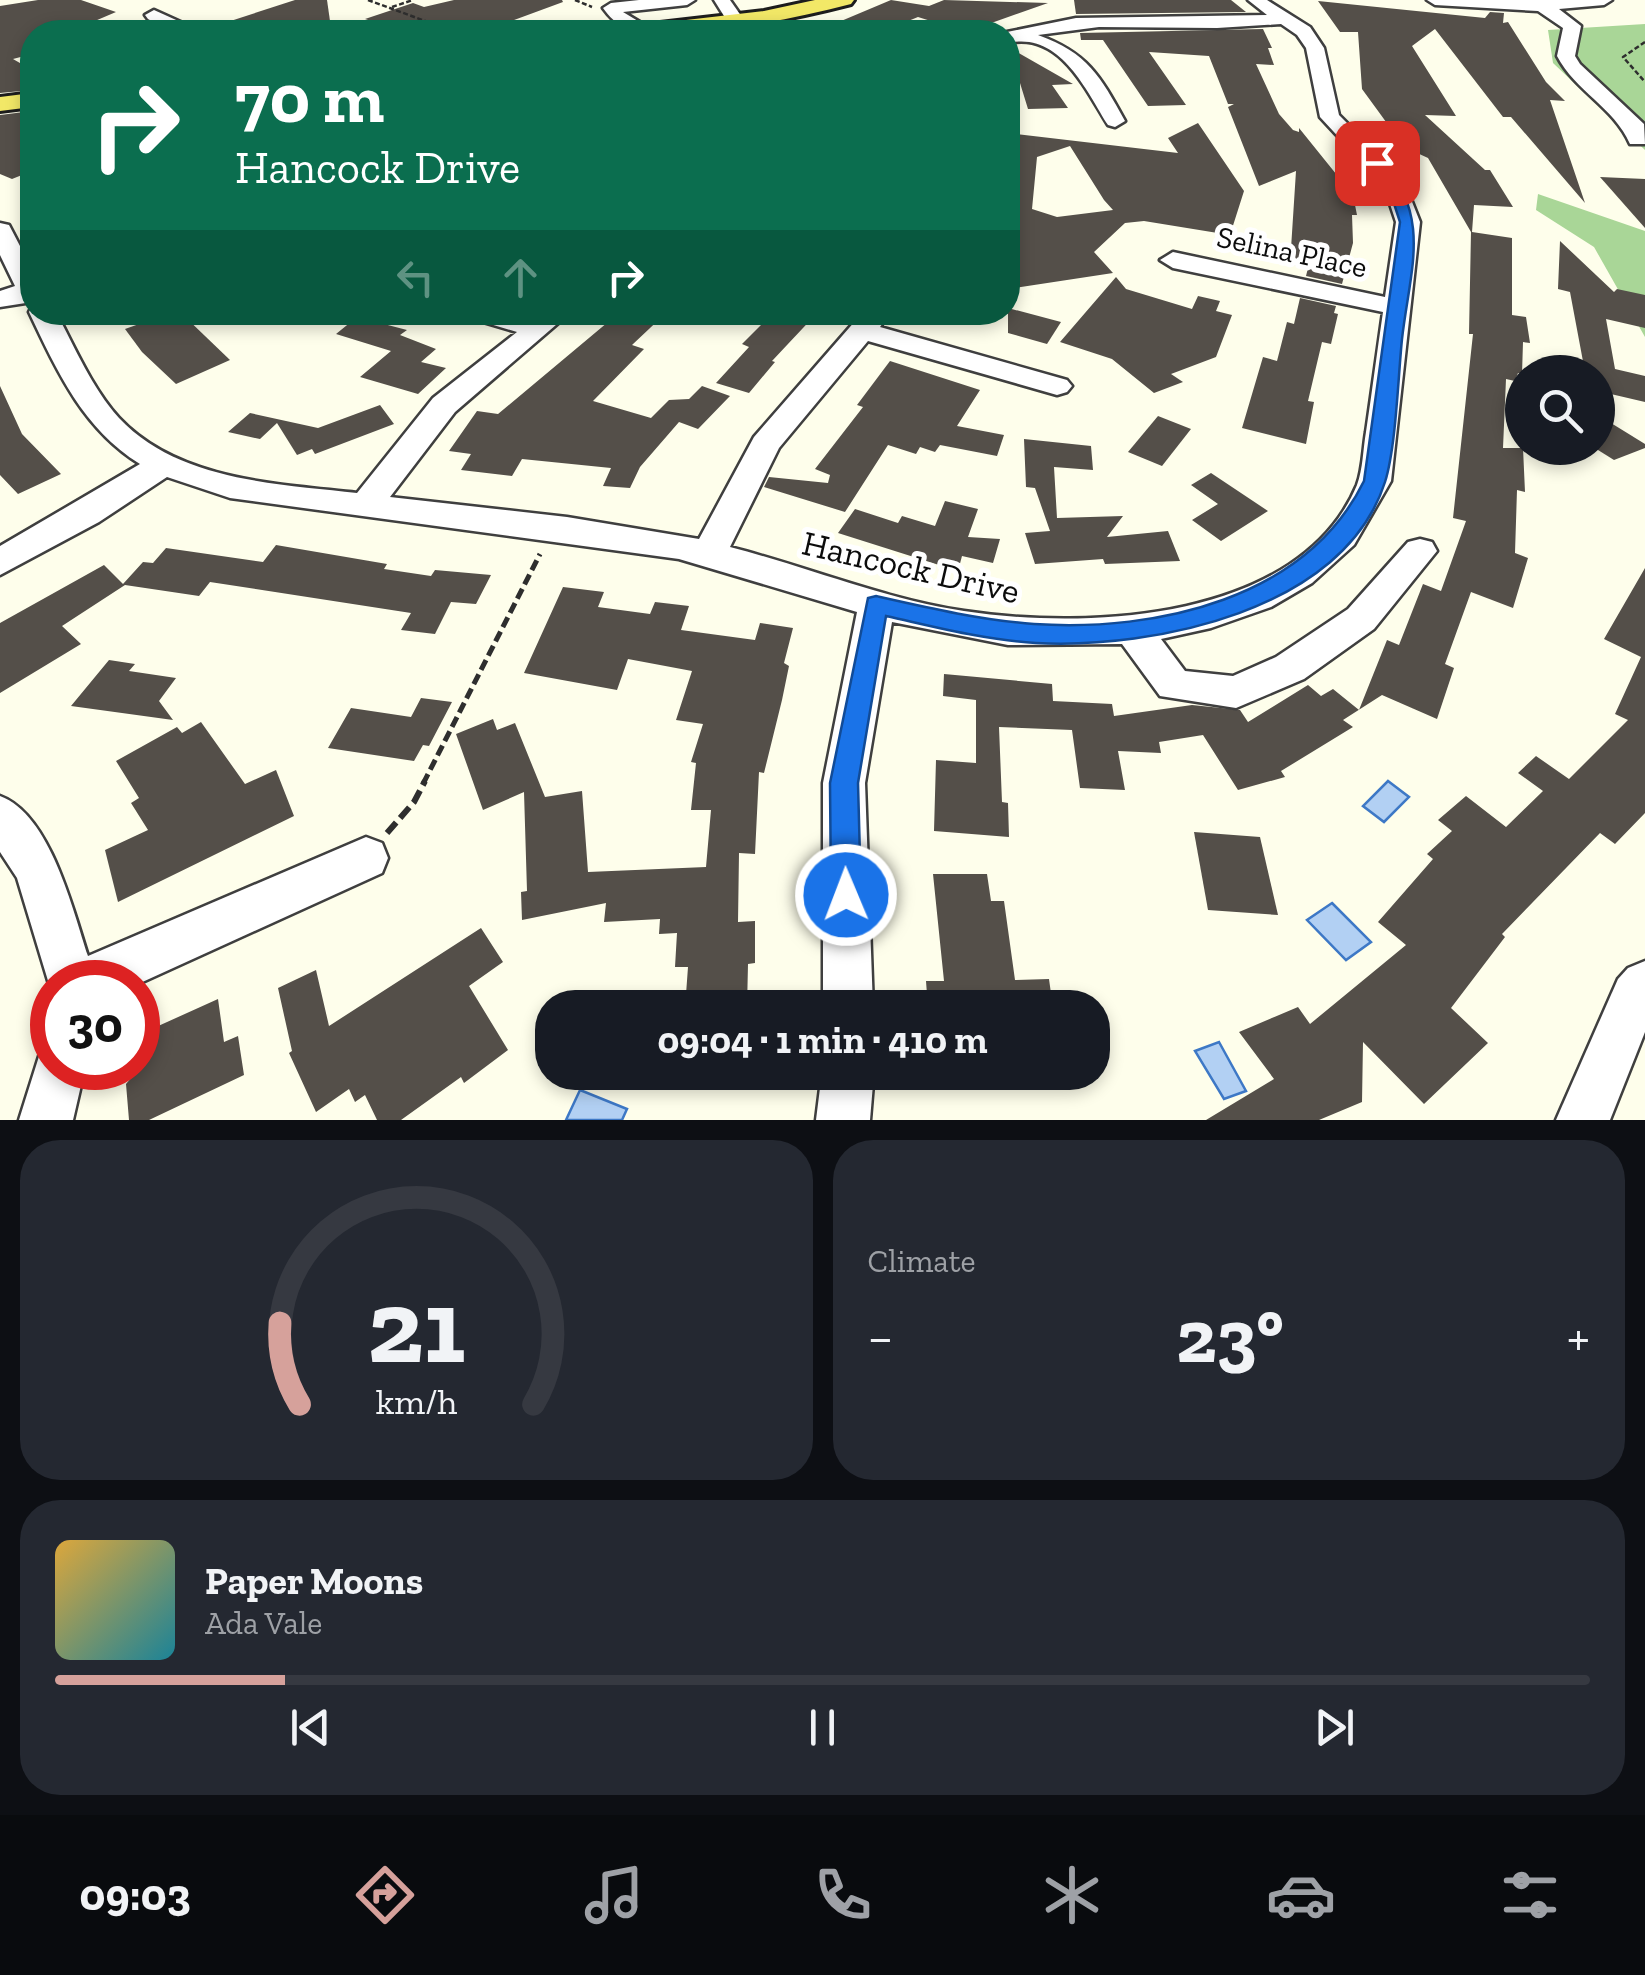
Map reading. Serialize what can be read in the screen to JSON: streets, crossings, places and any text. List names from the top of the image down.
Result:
{
  "streets": {
    "street": ["Selina Place", "Hancock Drive"]
  },
  "crossings": [
    ["Selina Place", "Hancock Drive"]
  ],
  "page": {
    "turn": ["70 m", "Hancock Drive"],
    "limit": "30",
    "trip": "09:04 · 1 min · 410 m",
    "tile": "Climate",
    "heat": ["−", "23°", "+"],
    "song": ["Paper Moons", "Ada Vale"],
    "tabs": "09:03",
    "gauge": ["21", "km/h"]
  }
}
